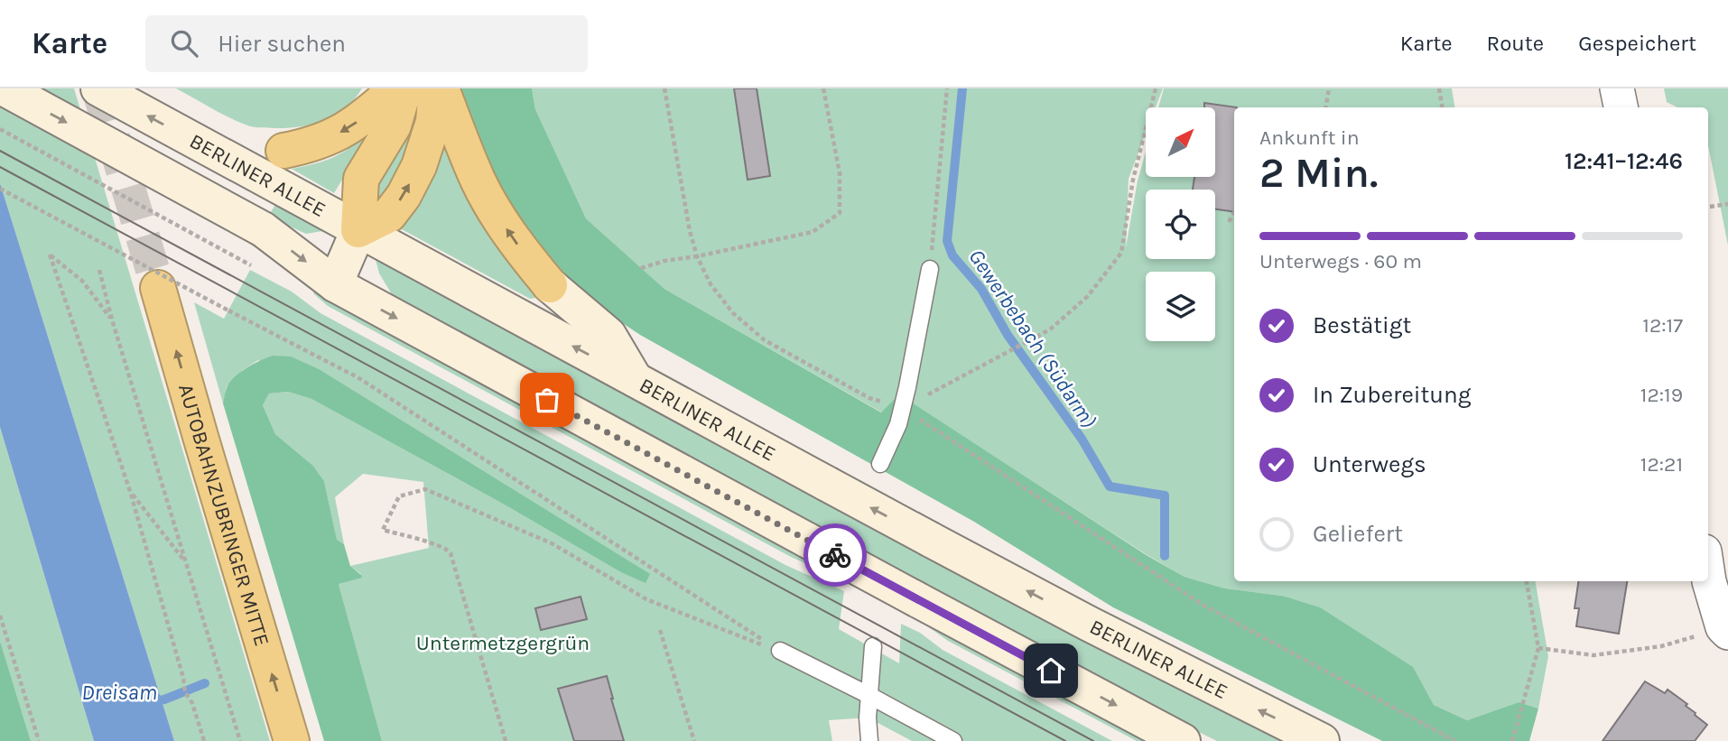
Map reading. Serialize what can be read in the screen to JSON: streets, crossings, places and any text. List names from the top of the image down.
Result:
{
  "streets": {
    "highway": ["AUTOBAHNZUBRINGER MITTE"],
    "main road": ["BERLINER ALLEE"]
  },
  "one_way": ["AUTOBAHNZUBRINGER MITTE"],
  "water": ["Gewerbebach (Südarm)", "Dreisam"],
  "parks": ["Untermetzgergrün"],
  "north": "top right",
  "page": {
    "header": "Karte",
    "search": "Hier suchen",
    "nav": ["Karte", "Route", "Gespeichert"],
    "heading": ["2 Min.", "Ankunft in", "12:41–12:46"],
    "bar": "Unterwegs · 60 m",
    "list": [
      ["Bestätigt", "12:17"],
      ["In Zubereitung", "12:19"],
      ["Unterwegs", "12:21"],
      "Geliefert"
    ]
  }
}
